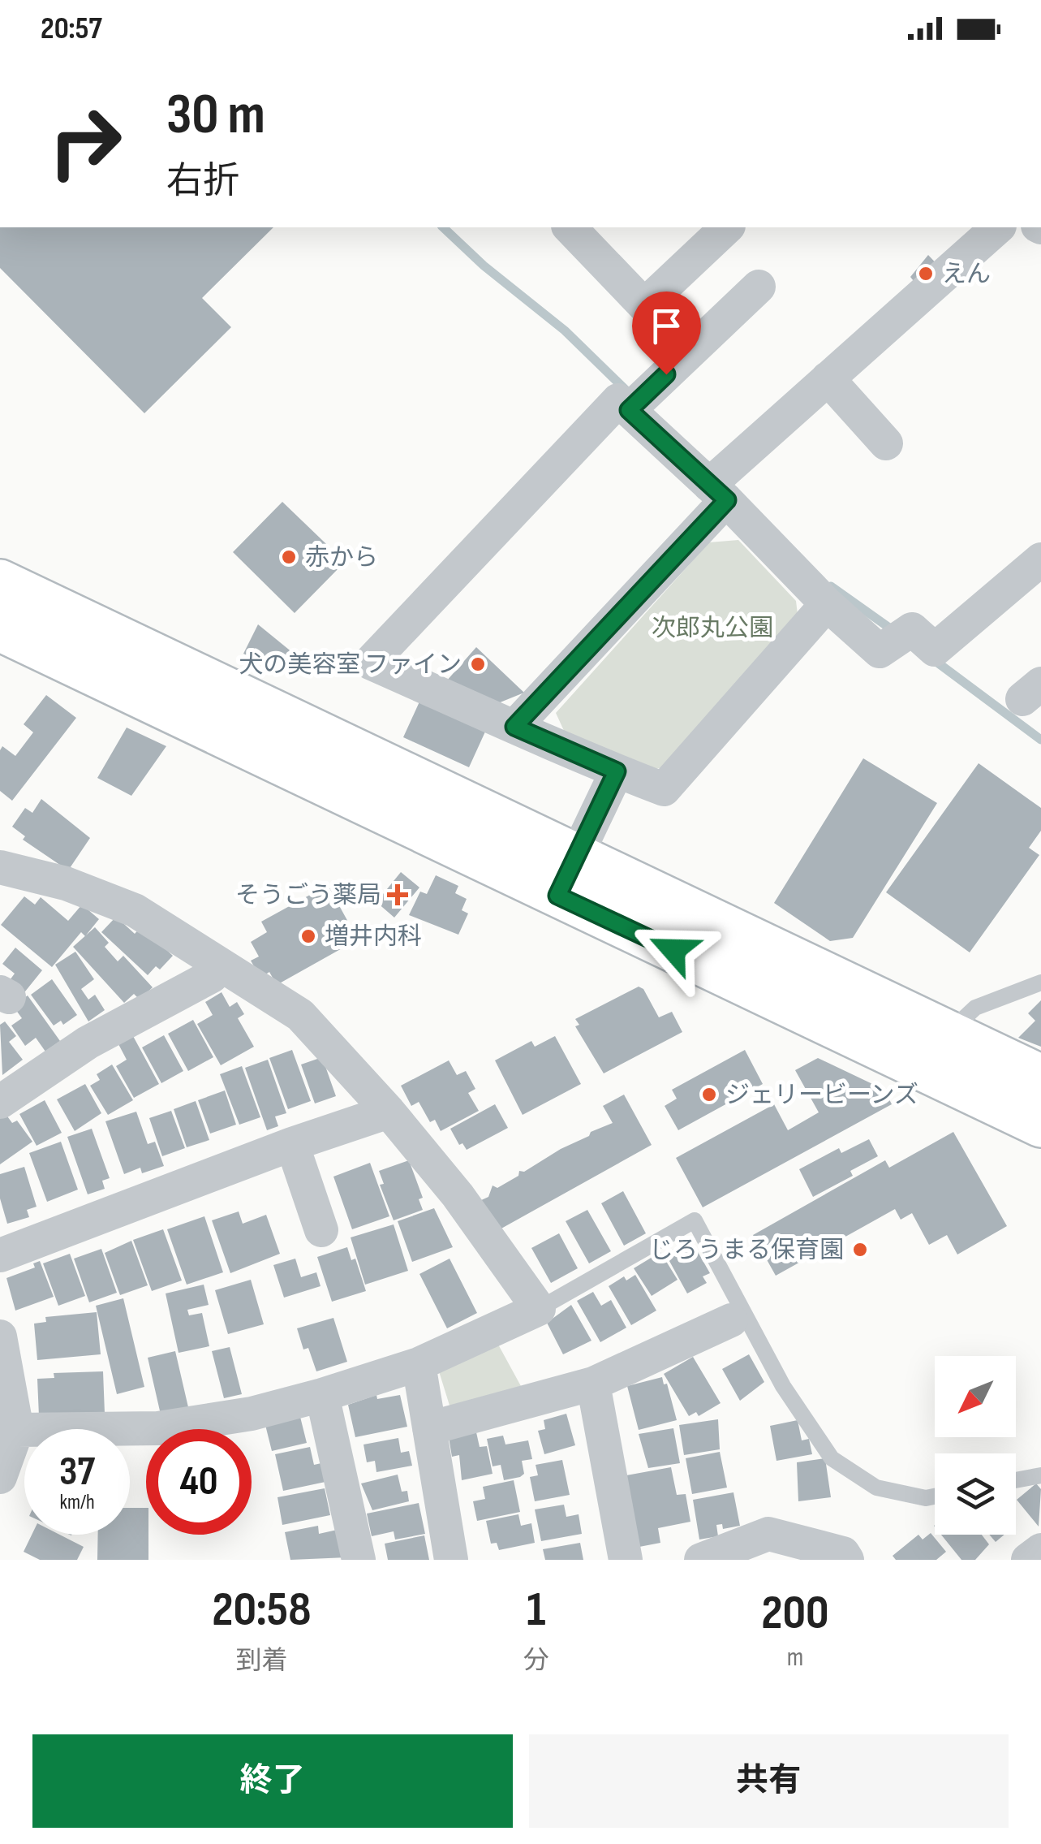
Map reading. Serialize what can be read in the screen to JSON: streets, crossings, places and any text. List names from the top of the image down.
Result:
{
  "parks": ["次郎丸公園"],
  "places": {
    "other": [
      "えん",
      "赤から",
      "犬の美容室 ファイン",
      "増井内科",
      "ジェリービーンズ",
      "じろうまる保育園"
    ],
    "health": ["そうごう薬局"]
  },
  "north": "bottom left",
  "page": {
    "status": "20:57",
    "turn": ["30 m", "右折"],
    "speed": "37 km/h",
    "limit": "40",
    "eta": [
      "20:58",
      "到着",
      "1",
      "分",
      "200",
      "m"
    ],
    "buttons": ["終了", "共有"]
  }
}
